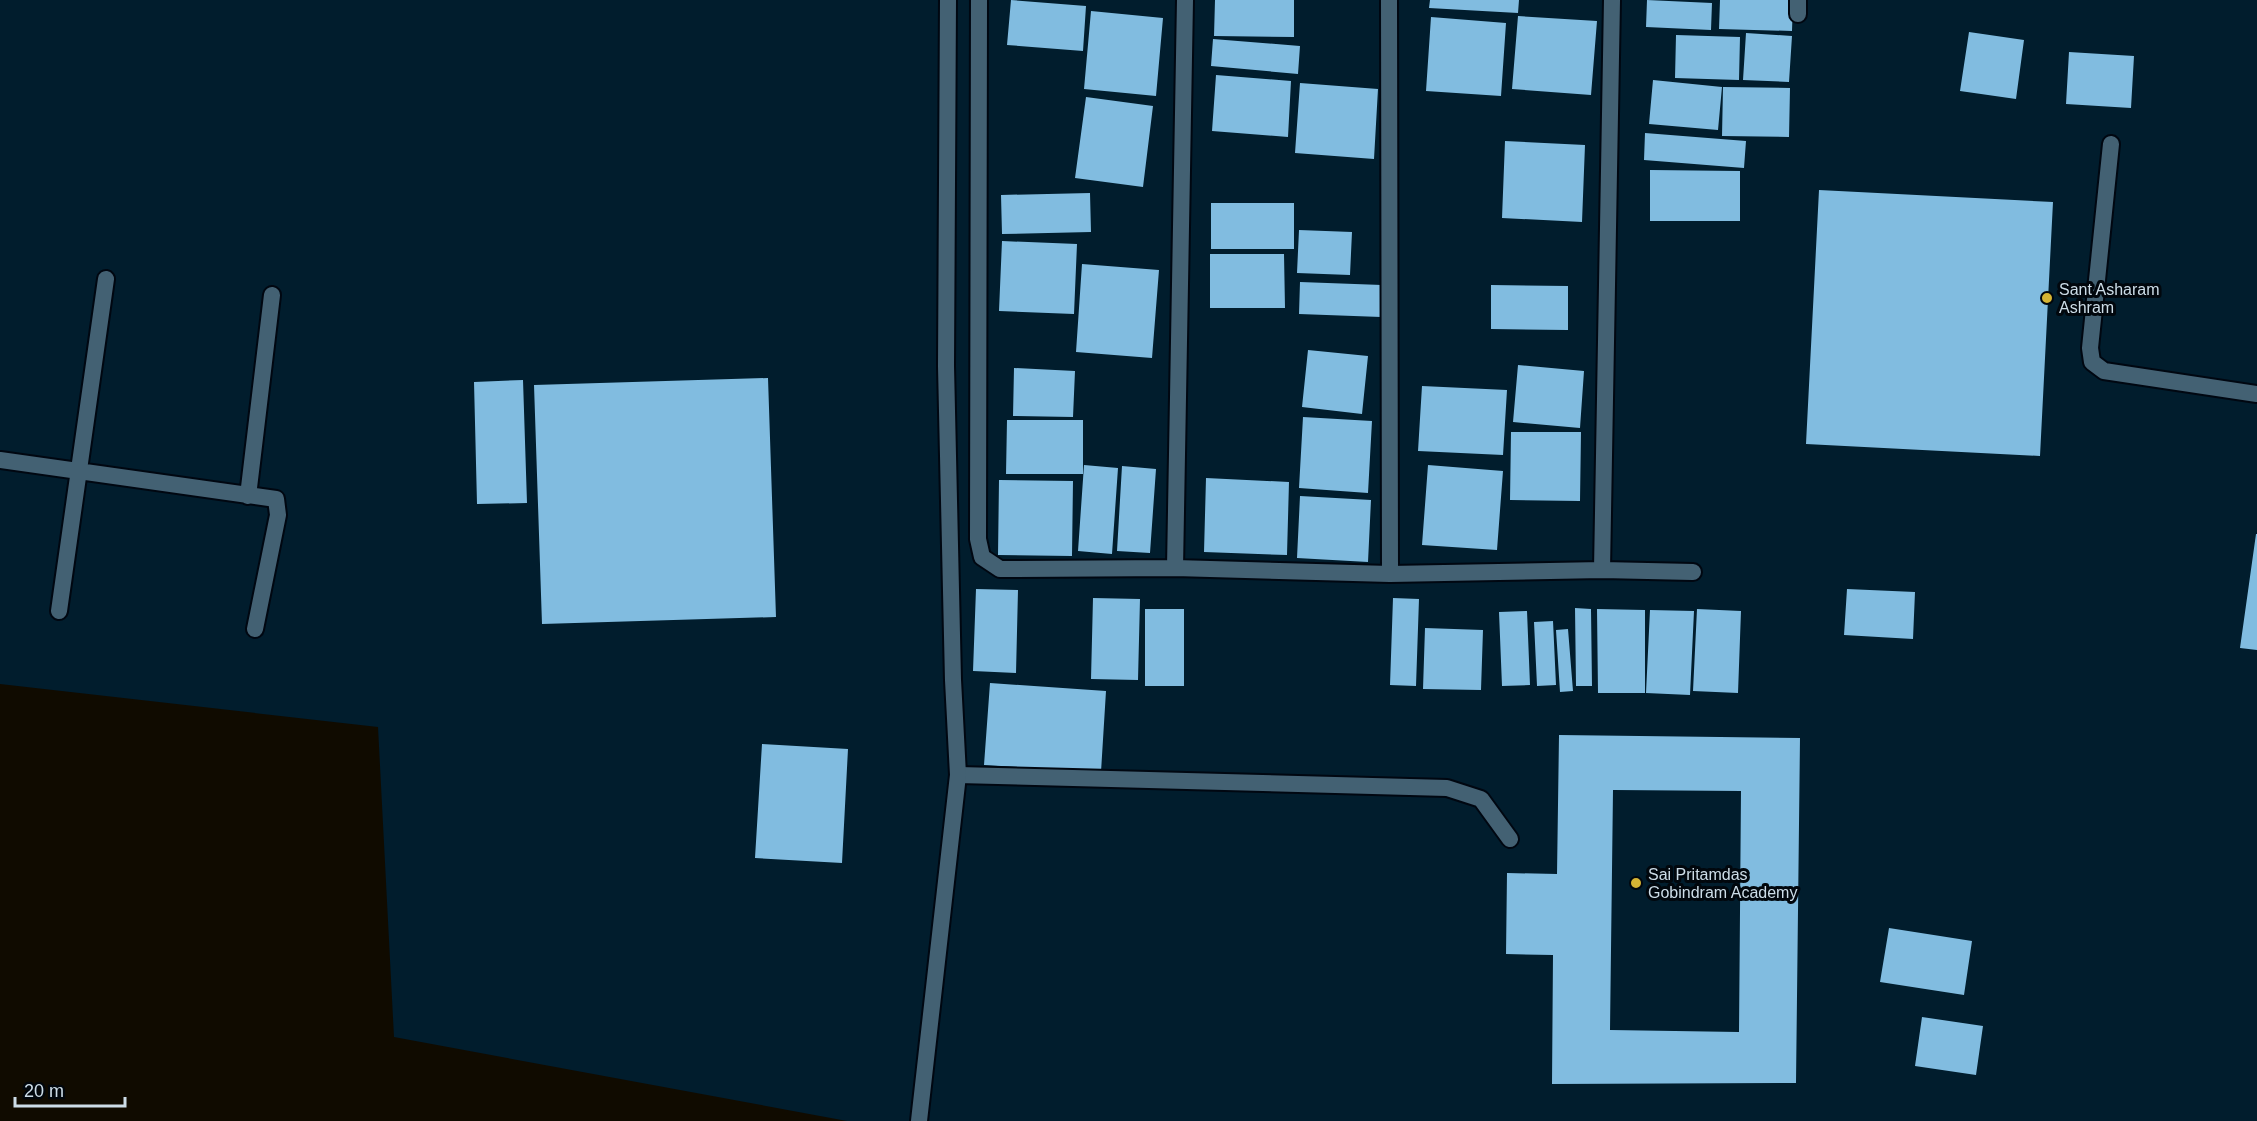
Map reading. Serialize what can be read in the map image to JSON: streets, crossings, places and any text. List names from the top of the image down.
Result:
{
  "places": ["Sant Asharam Ashram", "Sai Pritamdas Gobindram Academy"],
  "scale_bar": "20 m"
}
